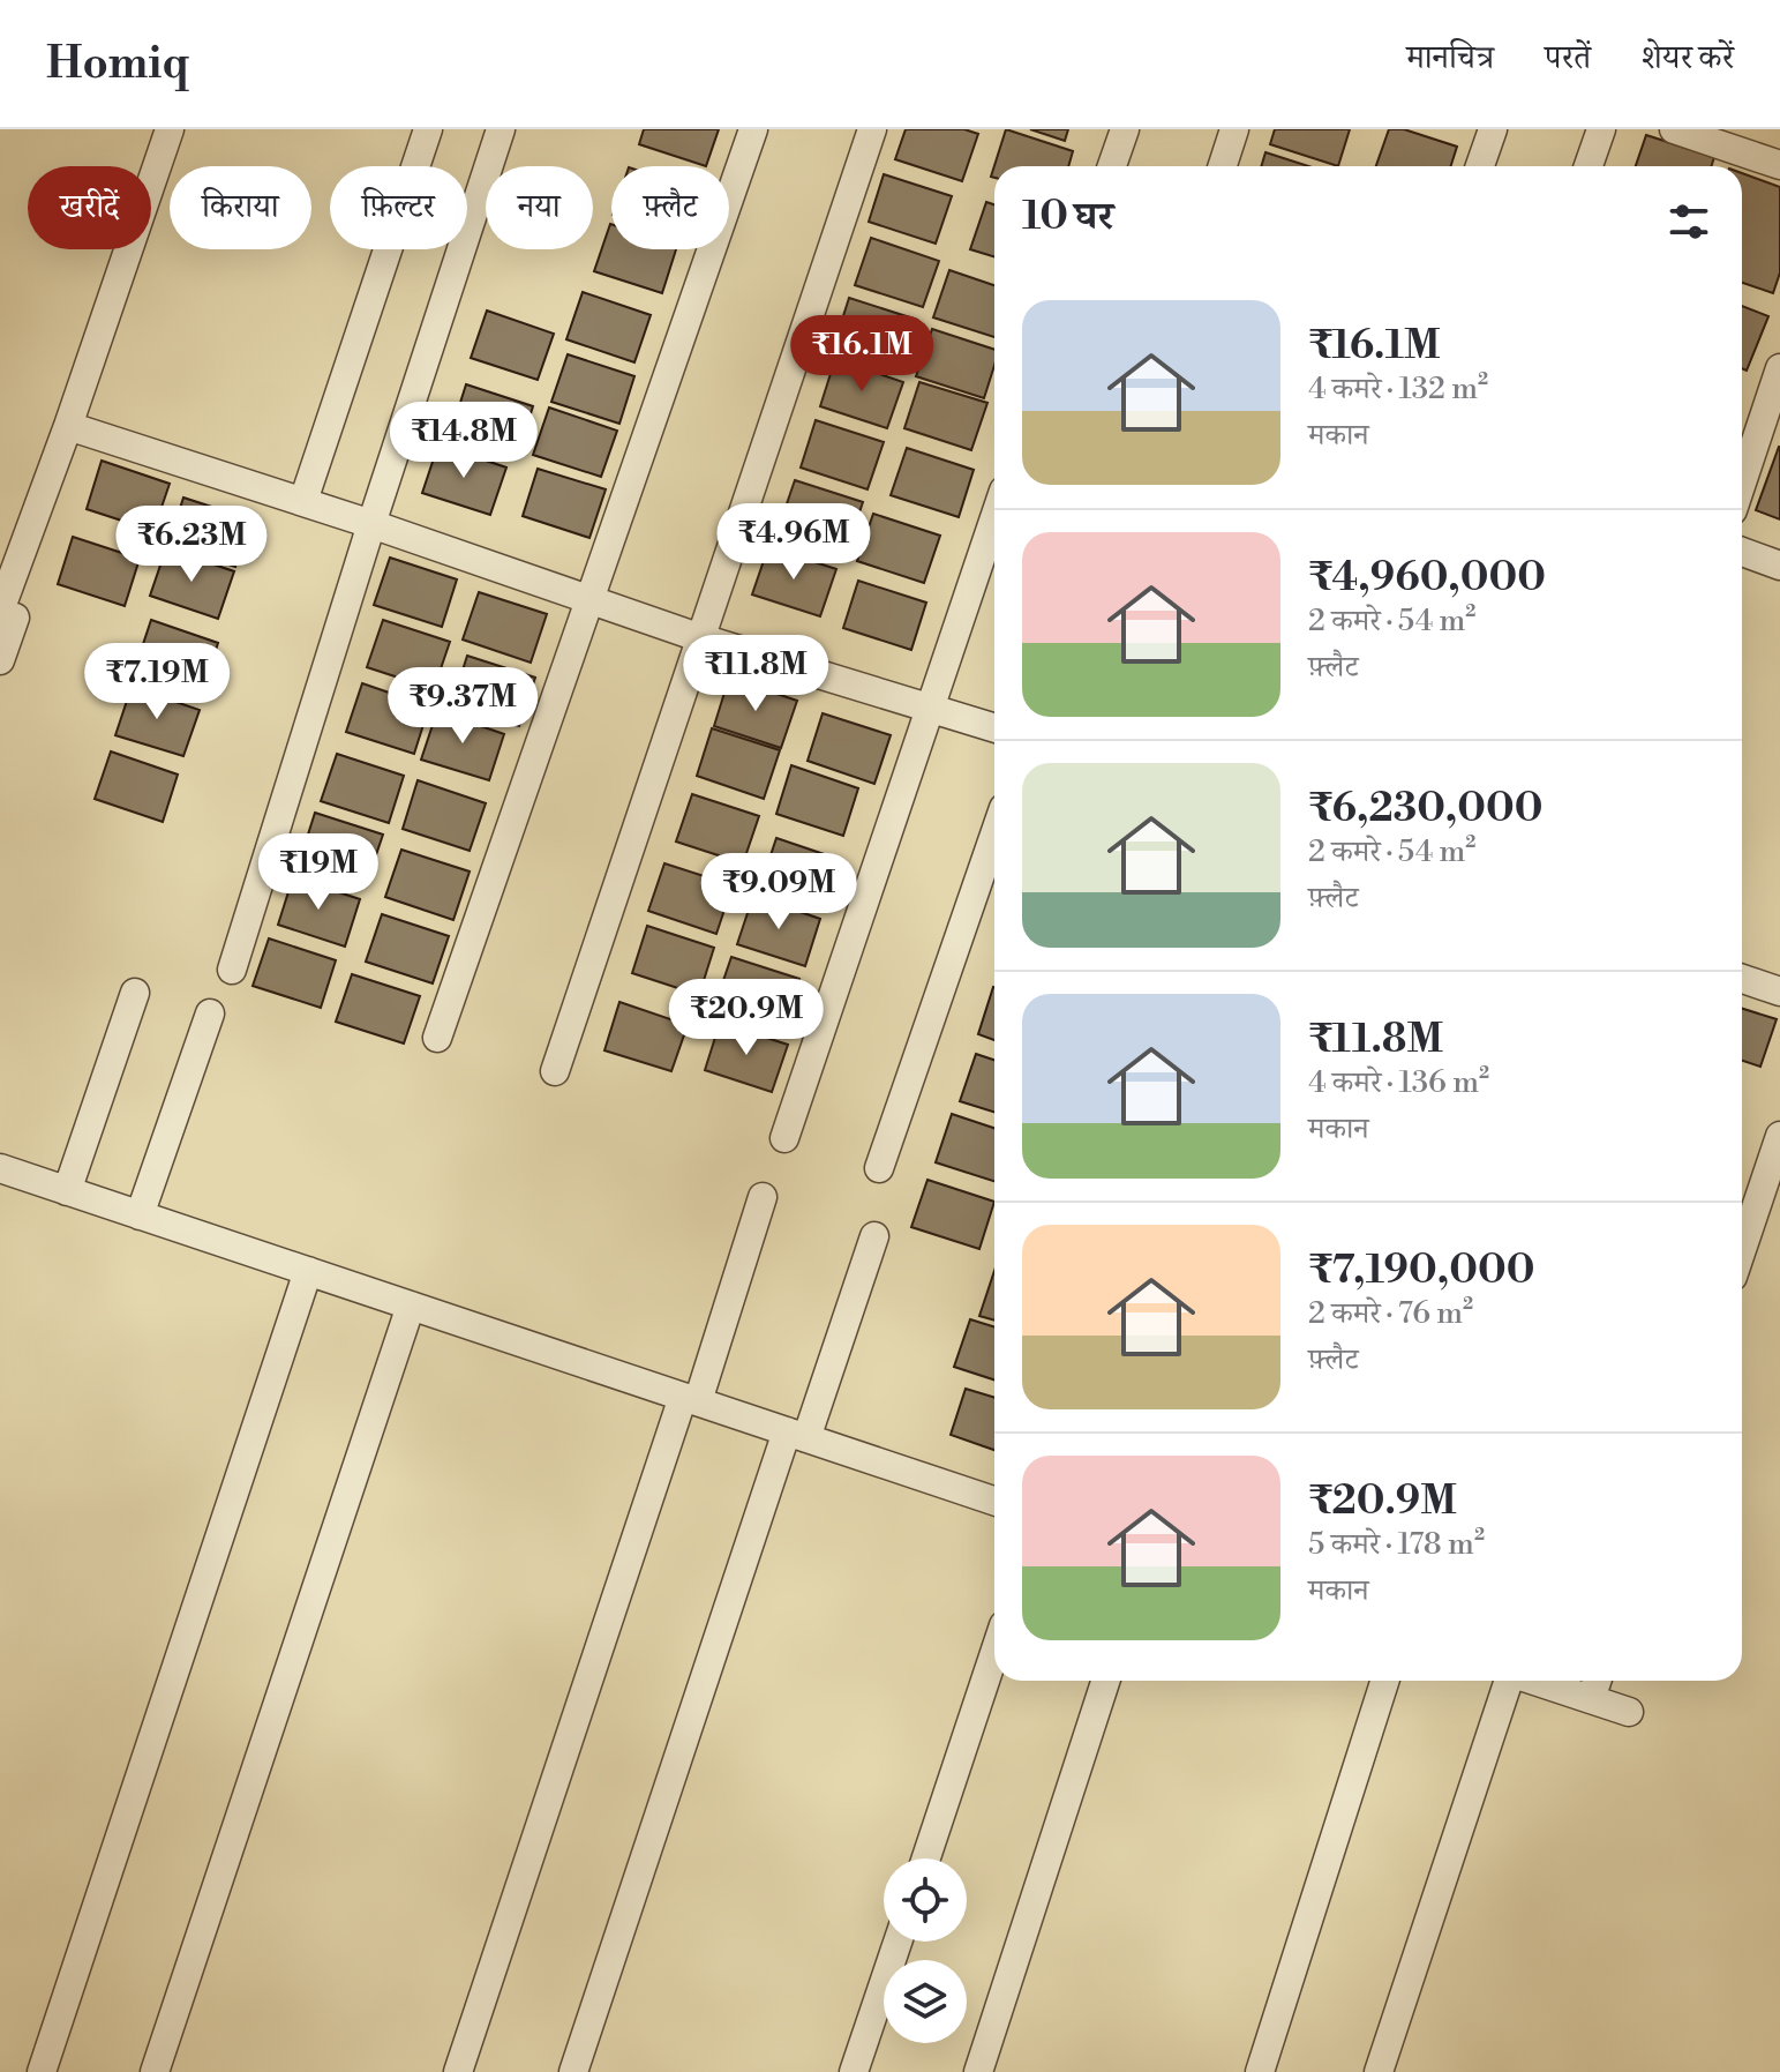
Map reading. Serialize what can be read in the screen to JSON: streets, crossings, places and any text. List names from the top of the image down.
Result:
{
  "page": {
    "header": "Homiq",
    "nav": ["मानचित्र", "परतें", "शेयर करें"],
    "chip": [
      "खरीदें",
      "किराया",
      "फ़िल्टर",
      "नया",
      "फ़्लैट"
    ],
    "heading": "10 घर",
    "list": [
      {
        "name": "₹16.1M",
        "note": "4 कमरे · 132 m² · मकान"
      },
      {
        "name": "₹4,960,000",
        "note": "2 कमरे · 54 m² · फ़्लैट"
      },
      {
        "name": "₹6,230,000",
        "note": "2 कमरे · 54 m² · फ़्लैट"
      },
      {
        "name": "₹11.8M",
        "note": "4 कमरे · 136 m² · मकान"
      },
      {
        "name": "₹7,190,000",
        "note": "2 कमरे · 76 m² · फ़्लैट"
      },
      {
        "name": "₹20.9M",
        "note": "5 कमरे · 178 m² · मकान"
      }
    ],
    "price": [
      "₹16.1M",
      "₹14.8M",
      "₹4.96M",
      "₹6.23M",
      "₹11.8M",
      "₹7.19M",
      "₹9.37M",
      "₹19M",
      "₹9.09M",
      "₹20.9M"
    ]
  }
}
